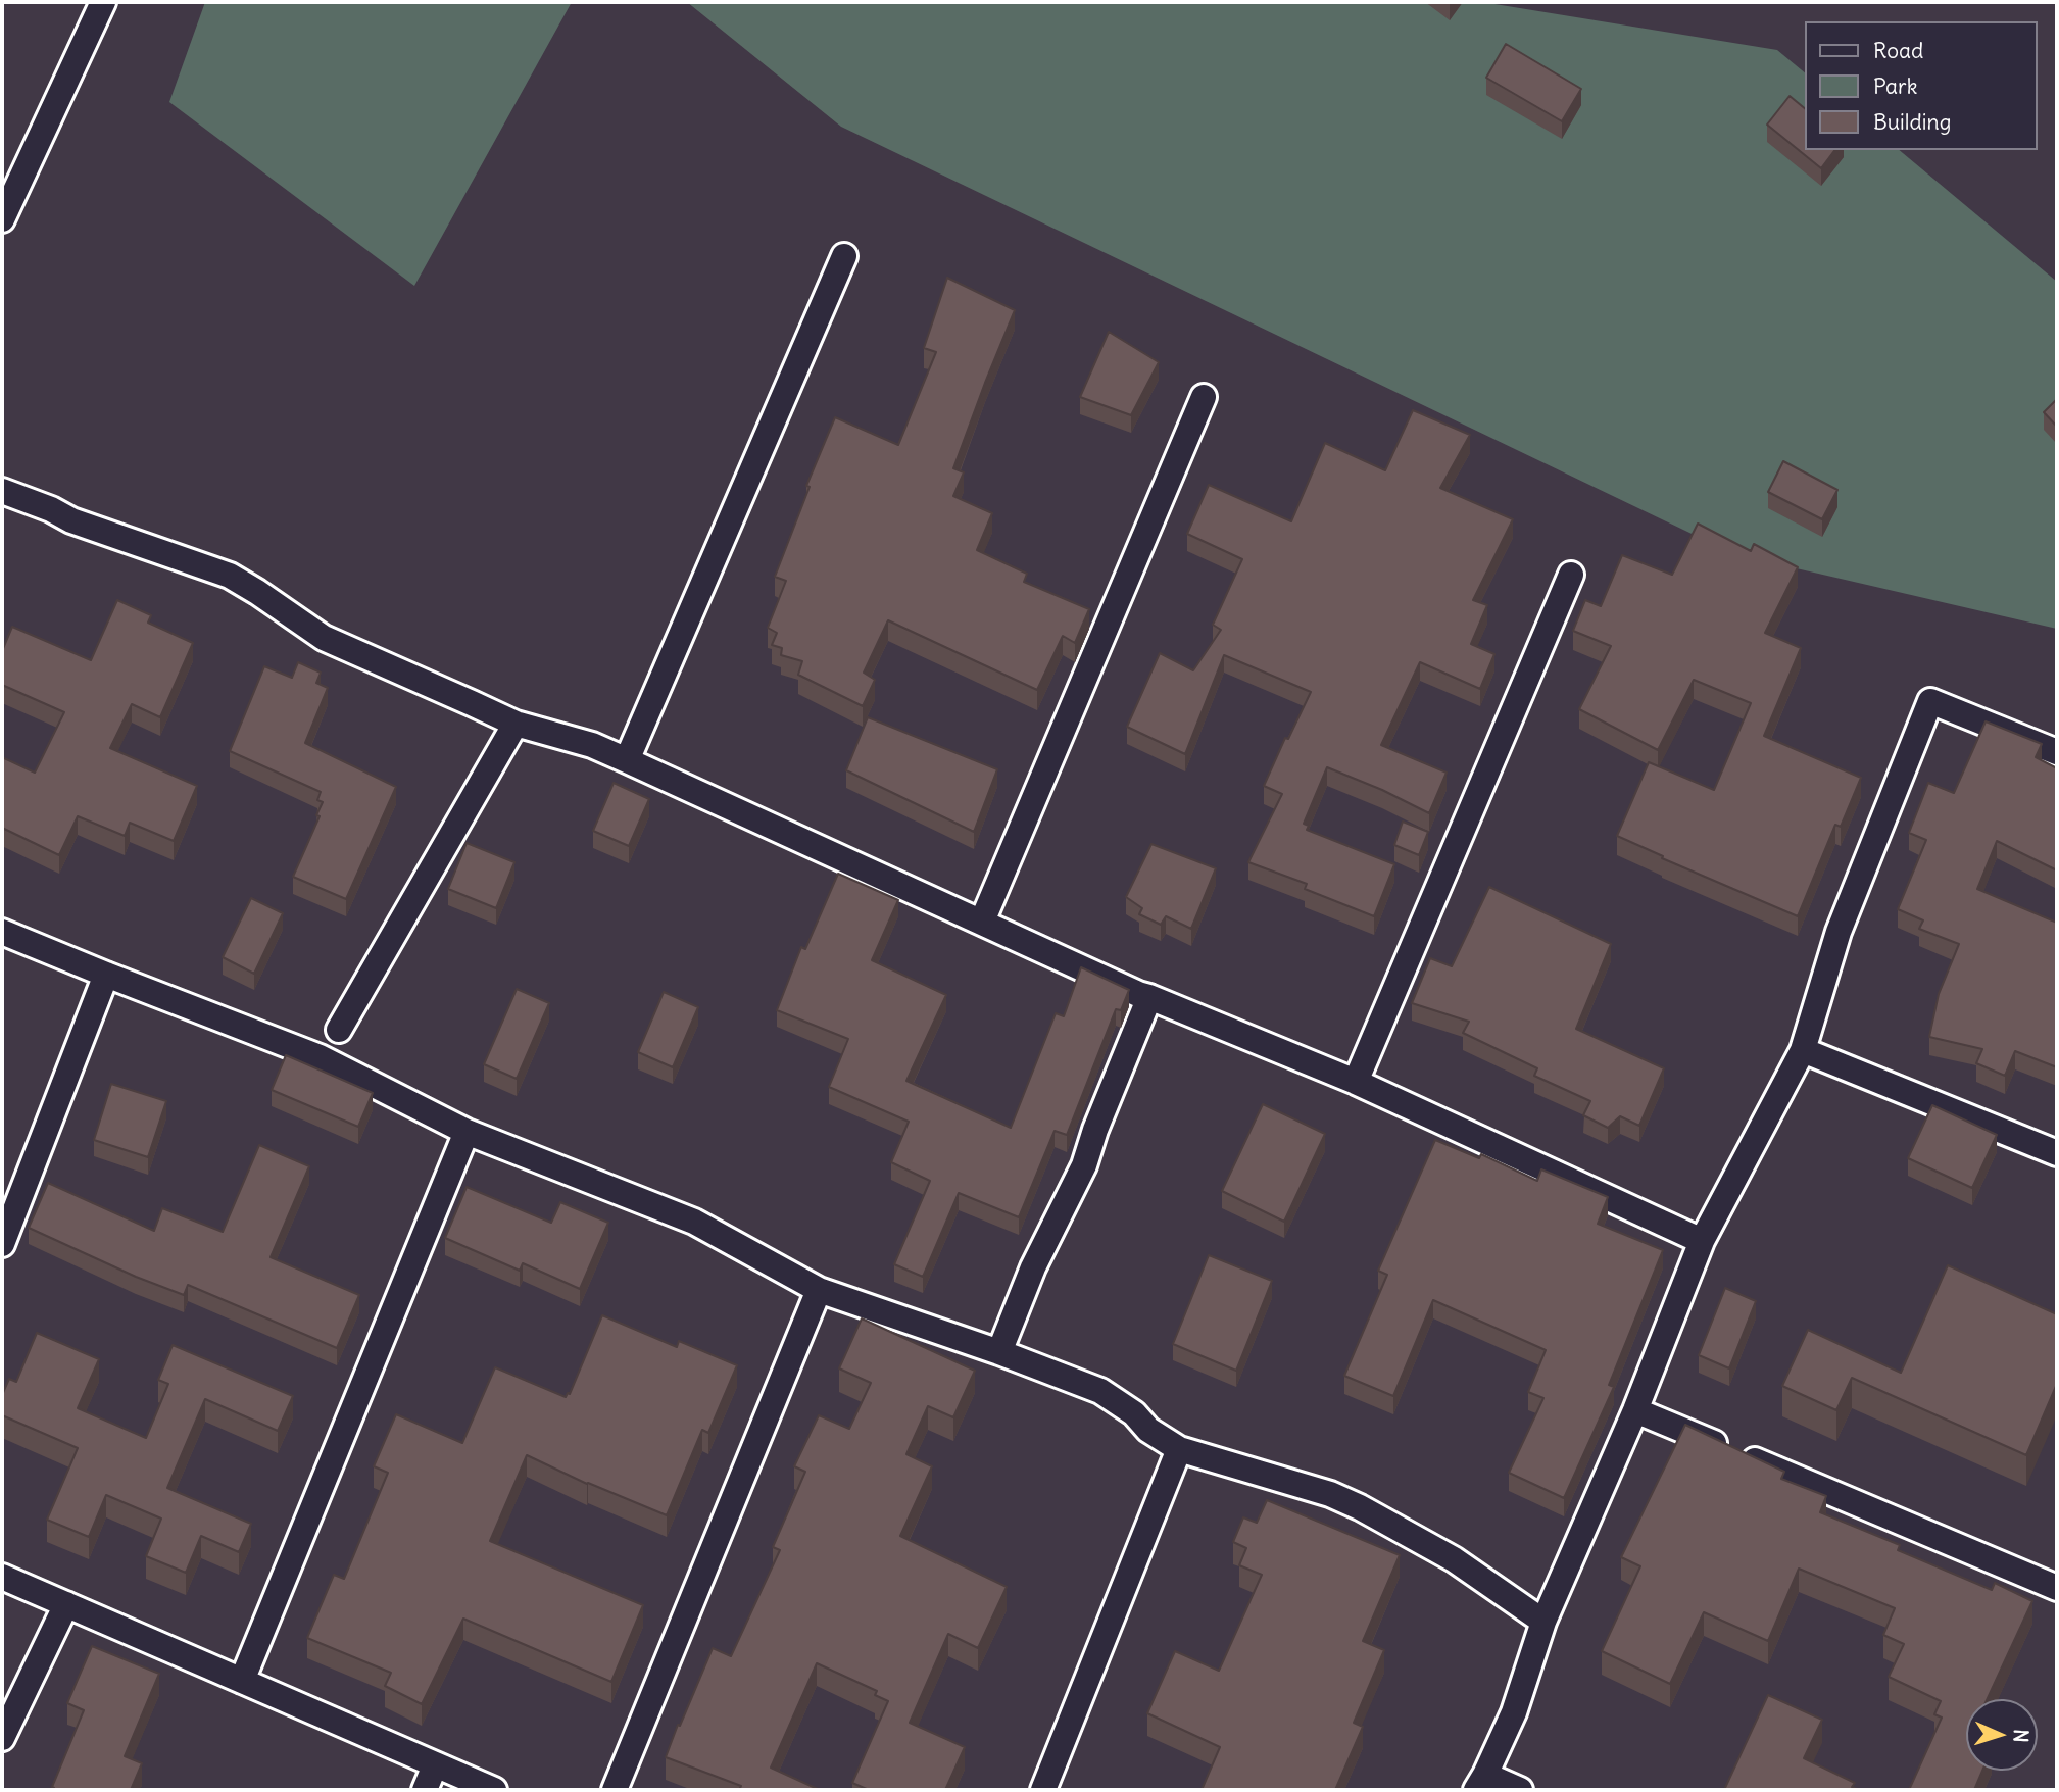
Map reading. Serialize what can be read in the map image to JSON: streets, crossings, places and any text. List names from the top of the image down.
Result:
{
  "legend": ["Road", "Park", "Building"],
  "north": "right"
}
